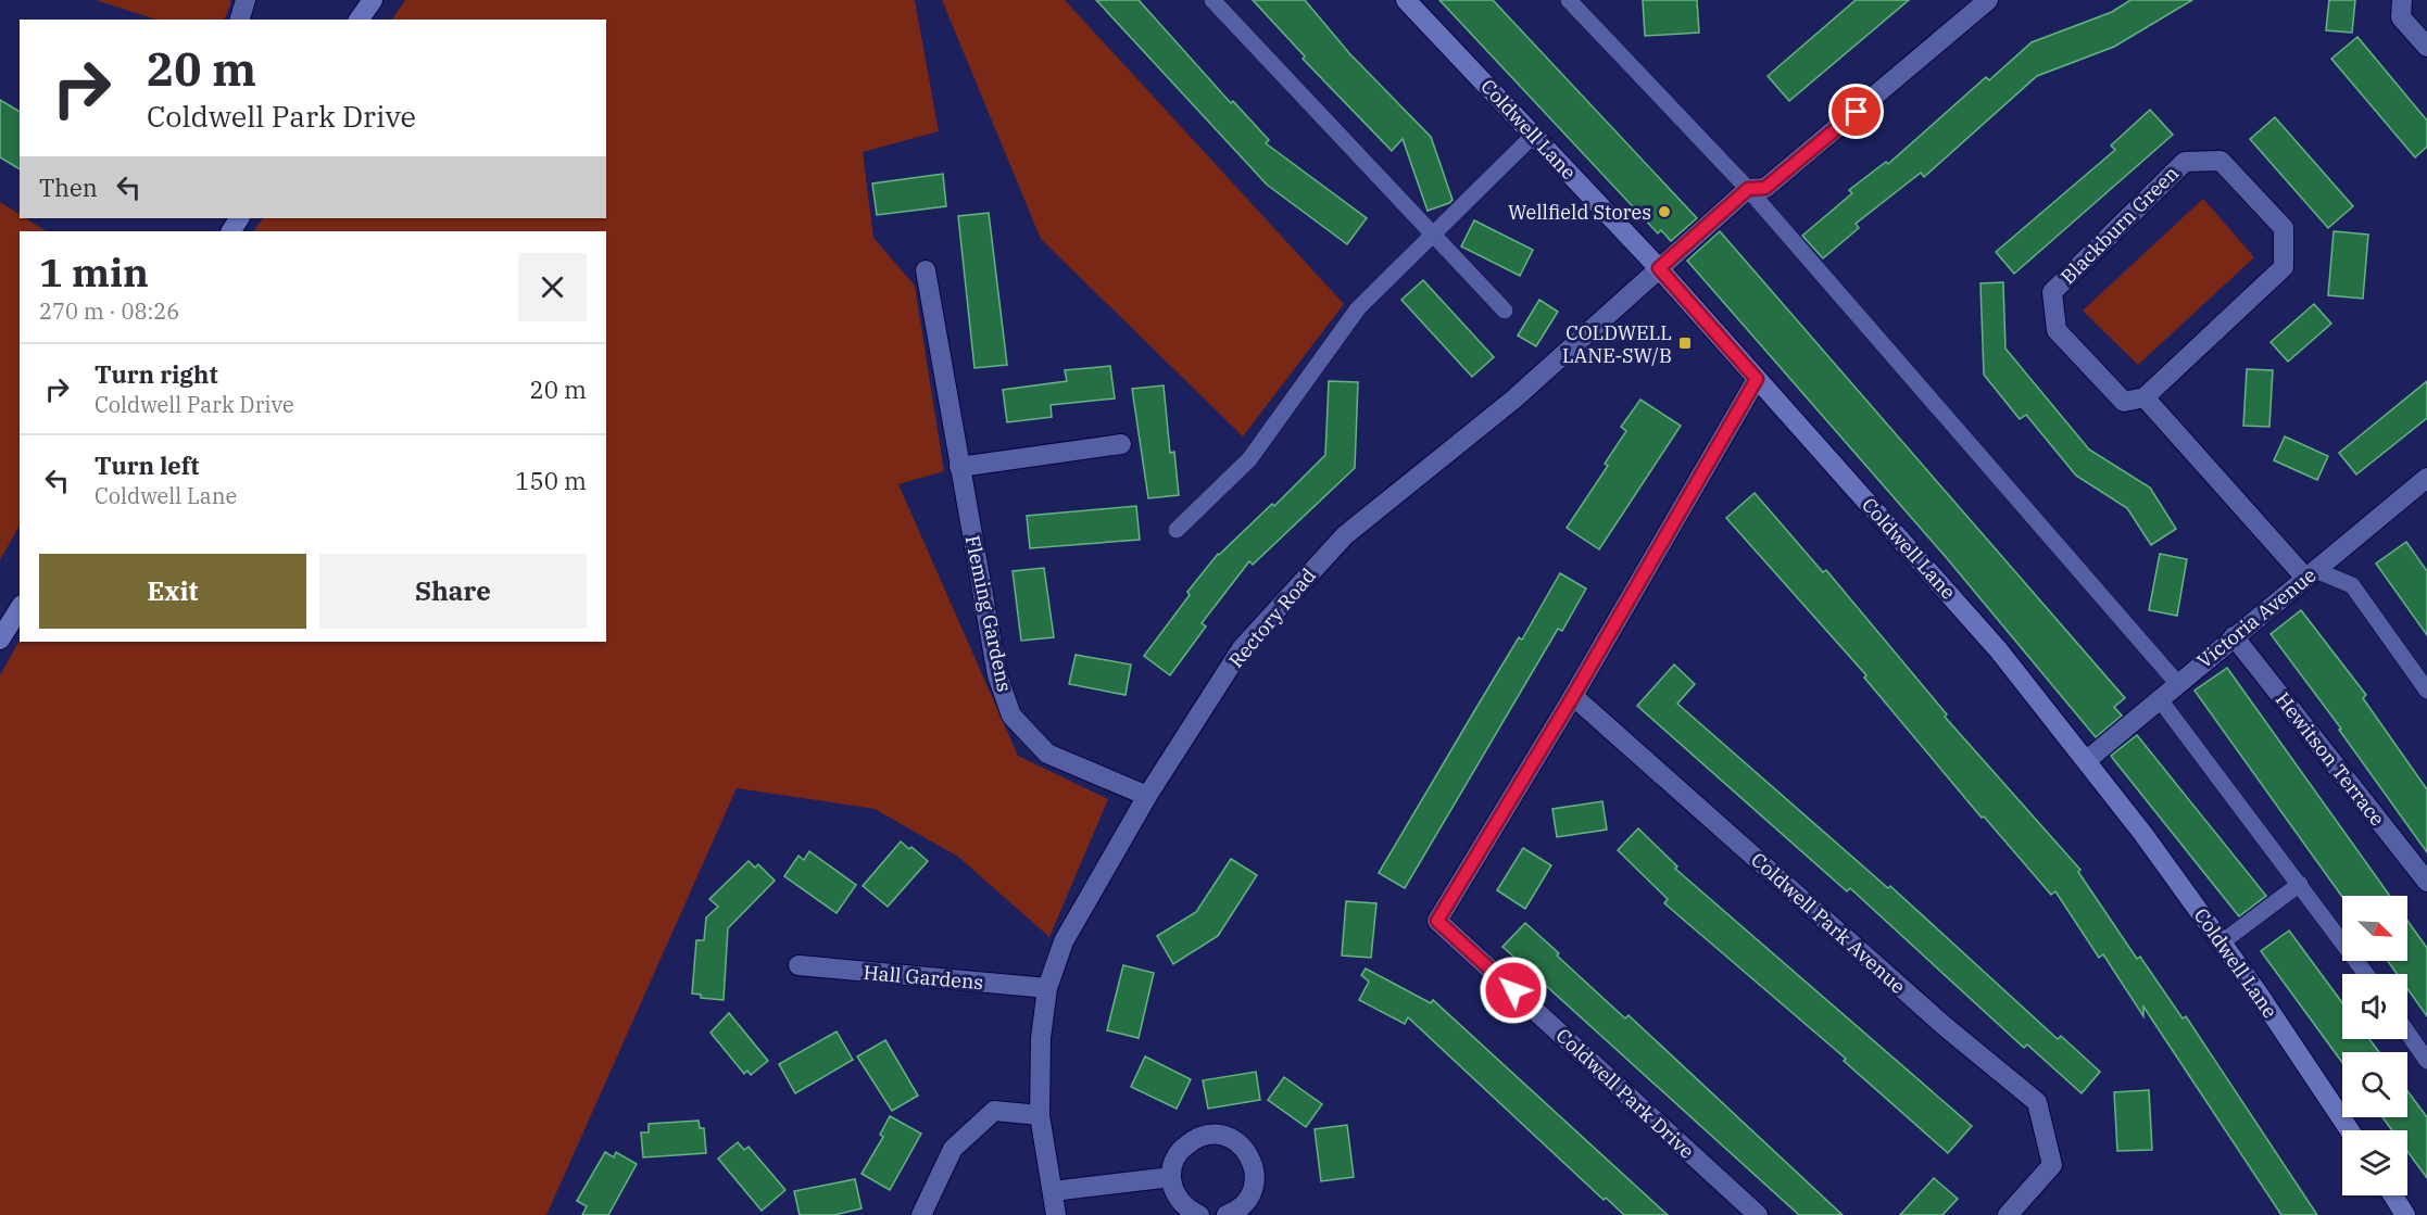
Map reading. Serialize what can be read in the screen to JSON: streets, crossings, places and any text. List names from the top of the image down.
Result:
{
  "streets": {
    "street": [
      "Coldwell Lane",
      "Blackburn Green",
      "Fleming Gardens",
      "Rectory Road",
      "Victoria Avenue",
      "Hewitson Terrace",
      "Coldwell Park Avenue",
      "Hall Gardens",
      "Coldwell Park Drive"
    ]
  },
  "crossings": [
    ["Coldwell Lane", "Rectory Road"],
    ["Coldwell Lane", "Victoria Avenue"],
    ["Coldwell Lane", "Coldwell Park Drive"],
    ["Fleming Gardens", "Rectory Road"],
    ["Rectory Road", "Hall Gardens"],
    ["Victoria Avenue", "Hewitson Terrace"],
    ["Coldwell Park Avenue", "Coldwell Park Drive"]
  ],
  "places": {
    "other": ["Wellfield Stores"],
    "transit": ["COLDWELL LANE-SW/B"]
  },
  "north": "bottom right",
  "page": {
    "turn": ["20 m", "Coldwell Park Drive"],
    "then": "Then",
    "heading": ["1 min", "270 m · 08:26"],
    "list": [
      {
        "name": "Turn right",
        "note": "Coldwell Park Drive",
        "value": "20 m"
      },
      {
        "name": "Turn left",
        "note": "Coldwell Lane",
        "value": "150 m"
      }
    ],
    "buttons": ["Exit", "Share"]
  }
}
